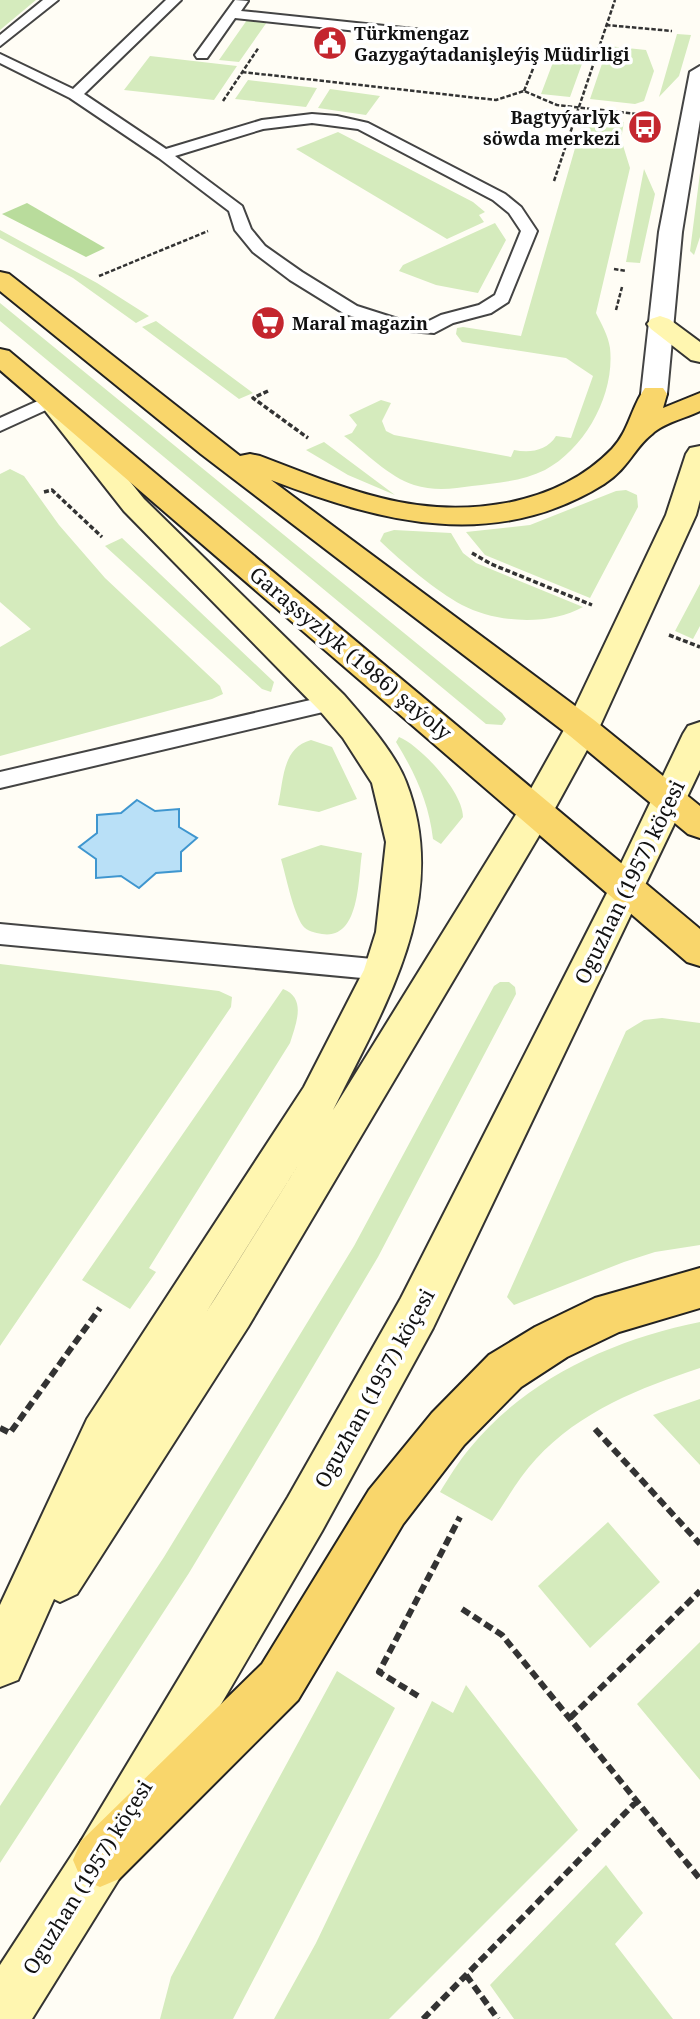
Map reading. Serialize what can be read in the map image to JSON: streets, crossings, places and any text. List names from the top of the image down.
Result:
{
  "streets": {
    "main road": ["Garaşsyzlyk (1986) şaýoly", "Oguzhan (1957) köçesi"]
  },
  "crossings": [
    ["Garaşsyzlyk (1986) şaýoly", "Oguzhan (1957) köçesi"]
  ],
  "places": {
    "public building": ["Türkmengaz Gazygaýtadanişleýiş Müdirligi"],
    "bus stop": ["Bagtyýarlyk söwda merkezi"],
    "supermarket": ["Maral magazin"]
  }
}
